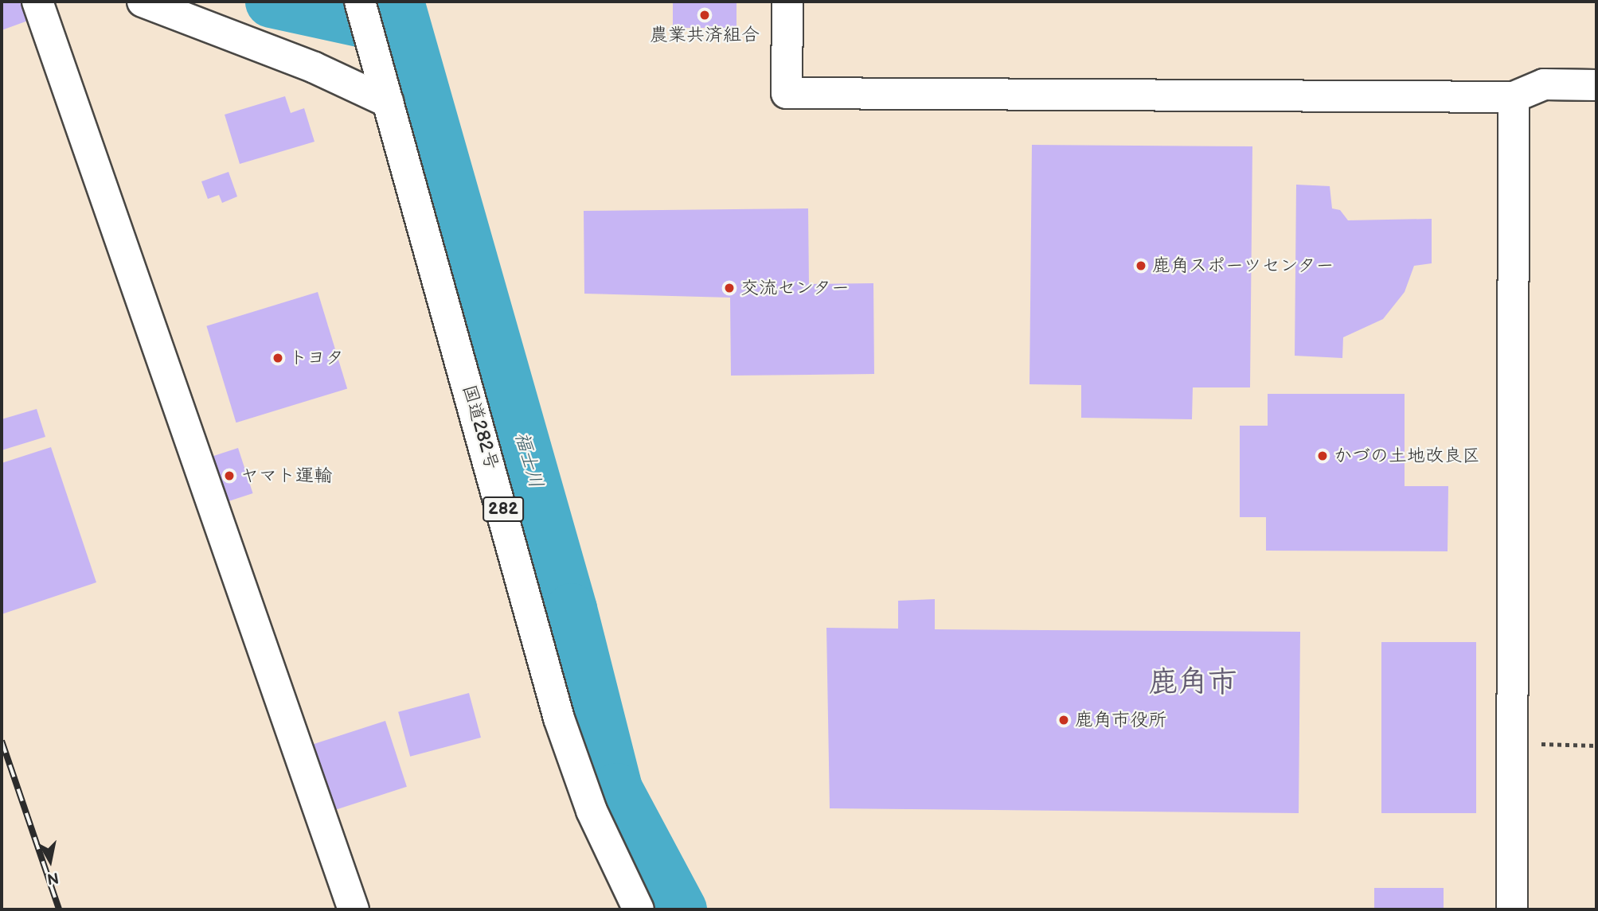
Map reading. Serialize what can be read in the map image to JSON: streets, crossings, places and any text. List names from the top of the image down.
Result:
{
  "streets": {
    "main road": ["国道282号", "282"]
  },
  "districts": ["鹿角市"],
  "water": ["福士川"],
  "places": [
    "農業共済組合",
    "鹿角スポーツセンター",
    "交流センター",
    "トヨタ",
    "かづの土地改良区",
    "ヤマト運輸",
    "鹿角市役所"
  ],
  "north": "bottom"
}
